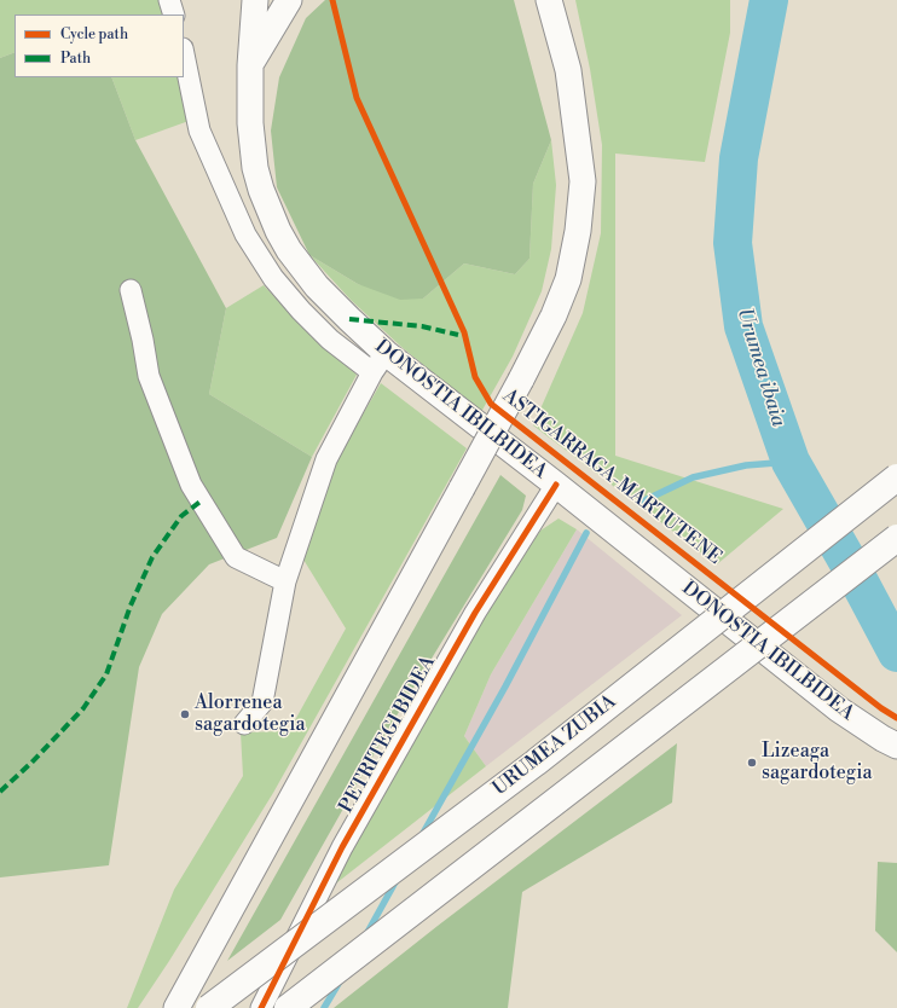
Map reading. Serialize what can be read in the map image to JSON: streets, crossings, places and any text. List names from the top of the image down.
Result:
{
  "streets": {
    "highway": ["URUMEA ZUBIA"],
    "main road": ["DONOSTIA IBILBIDEA"],
    "street": ["PETRITEGI BIDEA"],
    "cycle path": ["ASTIGARRAGA-MARTUTENE"]
  },
  "crossings": [
    ["DONOSTIA IBILBIDEA", "PETRITEGI BIDEA"]
  ],
  "water": ["Urumea ibaia"],
  "places": ["Alorrenea sagardotegia", "Lizeaga sagardotegia"],
  "legend": ["Cycle path", "Path"]
}
